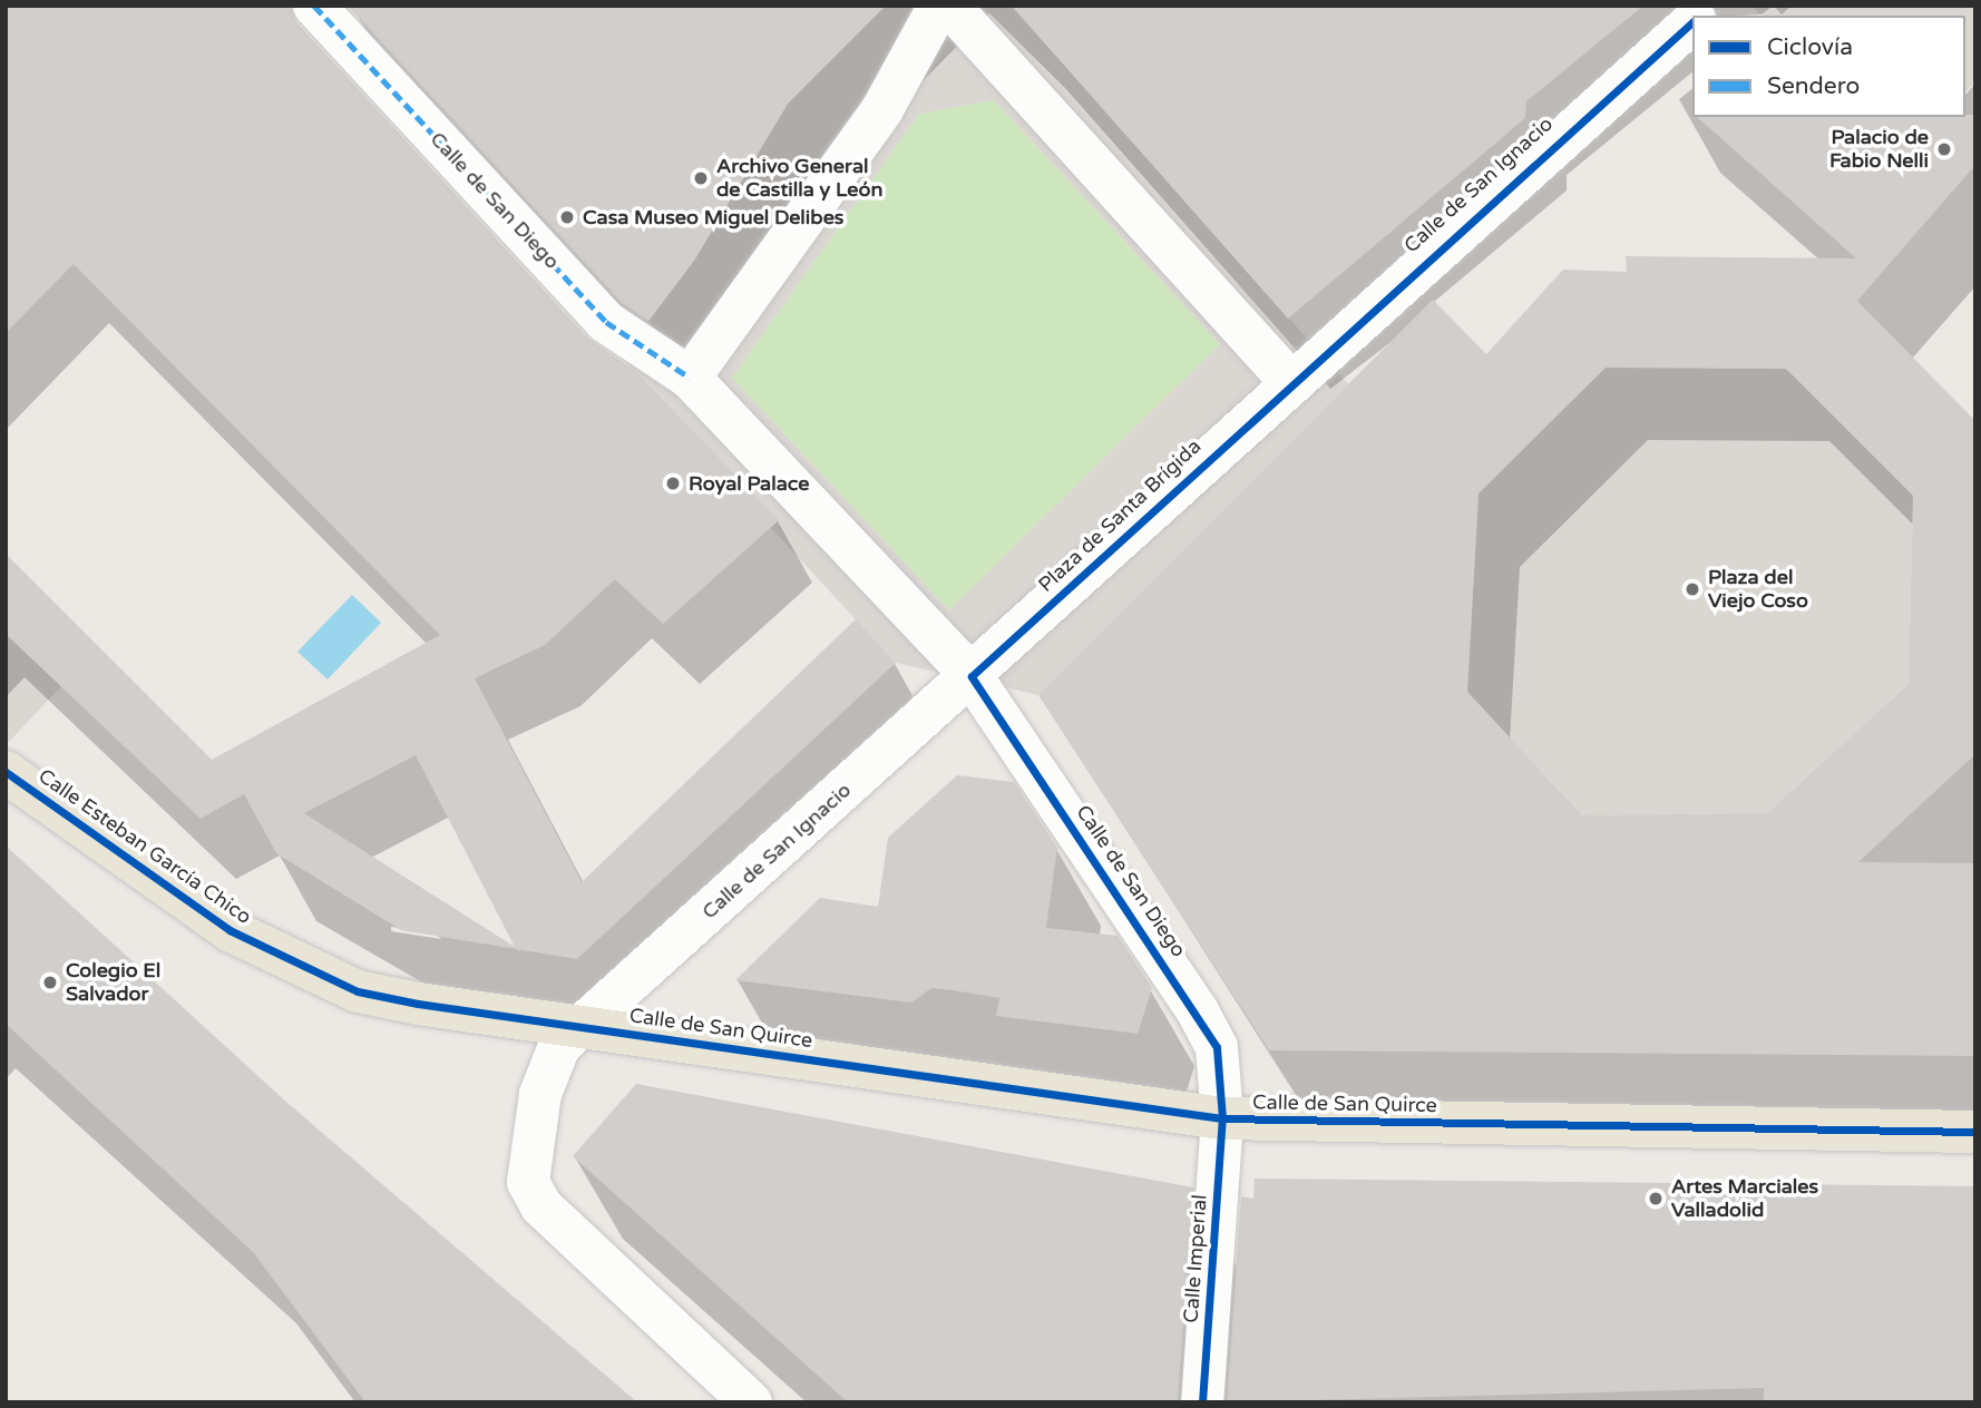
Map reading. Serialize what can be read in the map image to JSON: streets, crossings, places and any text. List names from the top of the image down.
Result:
{
  "streets": {
    "main road": ["Calle Esteban García Chico", "Calle de San Quirce"],
    "street": [
      "Calle de San Ignacio",
      "Calle de San Diego",
      "Plaza de Santa Brígida",
      "Calle Imperial"
    ]
  },
  "crossings": [
    ["Calle de San Ignacio", "Calle de San Diego"],
    ["Calle de San Ignacio", "Plaza de Santa Brígida"],
    ["Calle de San Ignacio", "Calle Esteban García Chico"],
    ["Calle de San Ignacio", "Calle de San Quirce"],
    ["Calle de San Diego", "Plaza de Santa Brígida"],
    ["Calle de San Diego", "Calle de San Quirce"],
    ["Calle de San Diego", "Calle Imperial"],
    ["Calle Esteban García Chico", "Calle de San Quirce"],
    ["Calle de San Quirce", "Calle Imperial"]
  ],
  "places": [
    "Palacio de Fabio Nelli",
    "Archivo General de Castilla y León",
    "Casa Museo Miguel Delibes",
    "Royal Palace",
    "Plaza del Viejo Coso",
    "Colegio El Salvador",
    "Artes Marciales Valladolid"
  ],
  "legend": ["Ciclovía", "Sendero"]
}
